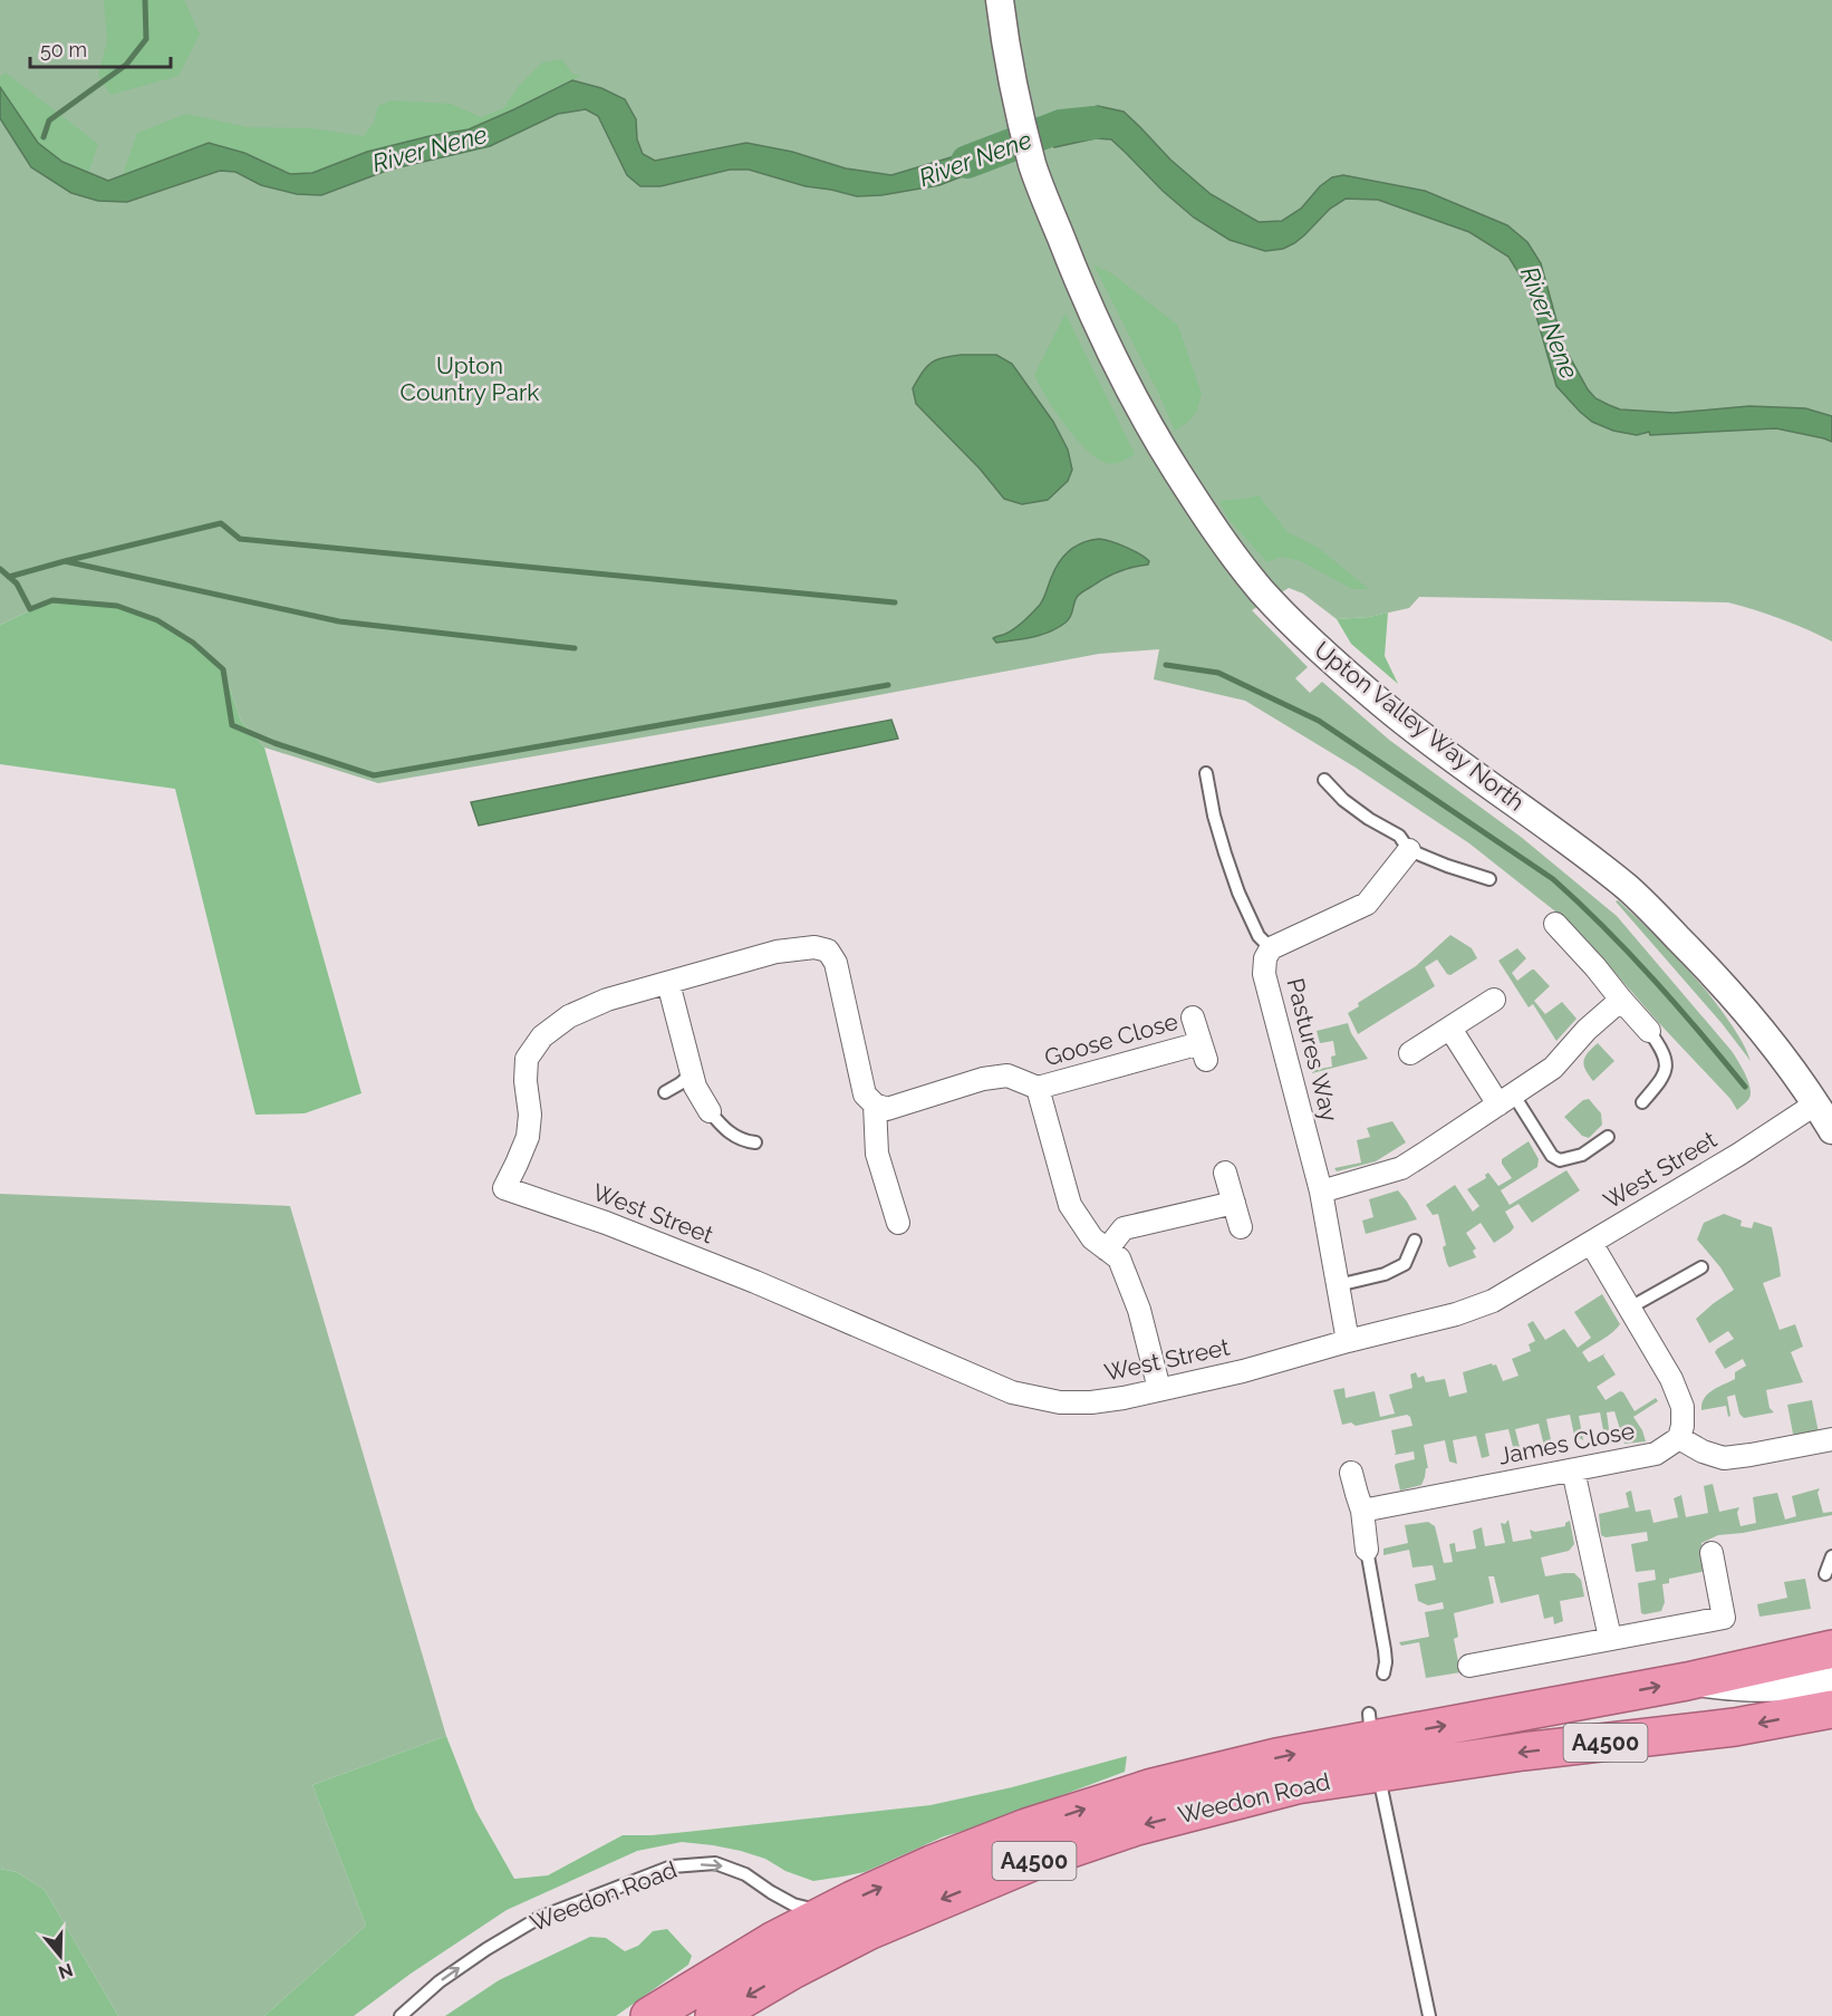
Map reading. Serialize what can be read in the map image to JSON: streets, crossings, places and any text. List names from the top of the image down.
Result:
{
  "streets": {
    "highway": ["A4500", "Weedon Road"],
    "street": [
      "Upton Valley Way North",
      "Goose Close",
      "Pastures Way",
      "West Street",
      "James Close"
    ]
  },
  "crossings": [
    ["Upton Valley Way North", "West Street"],
    ["Pastures Way", "West Street"]
  ],
  "water": ["River Nene"],
  "parks": ["Upton Country Park"],
  "scale_bar": "50 m",
  "north": "bottom"
}
